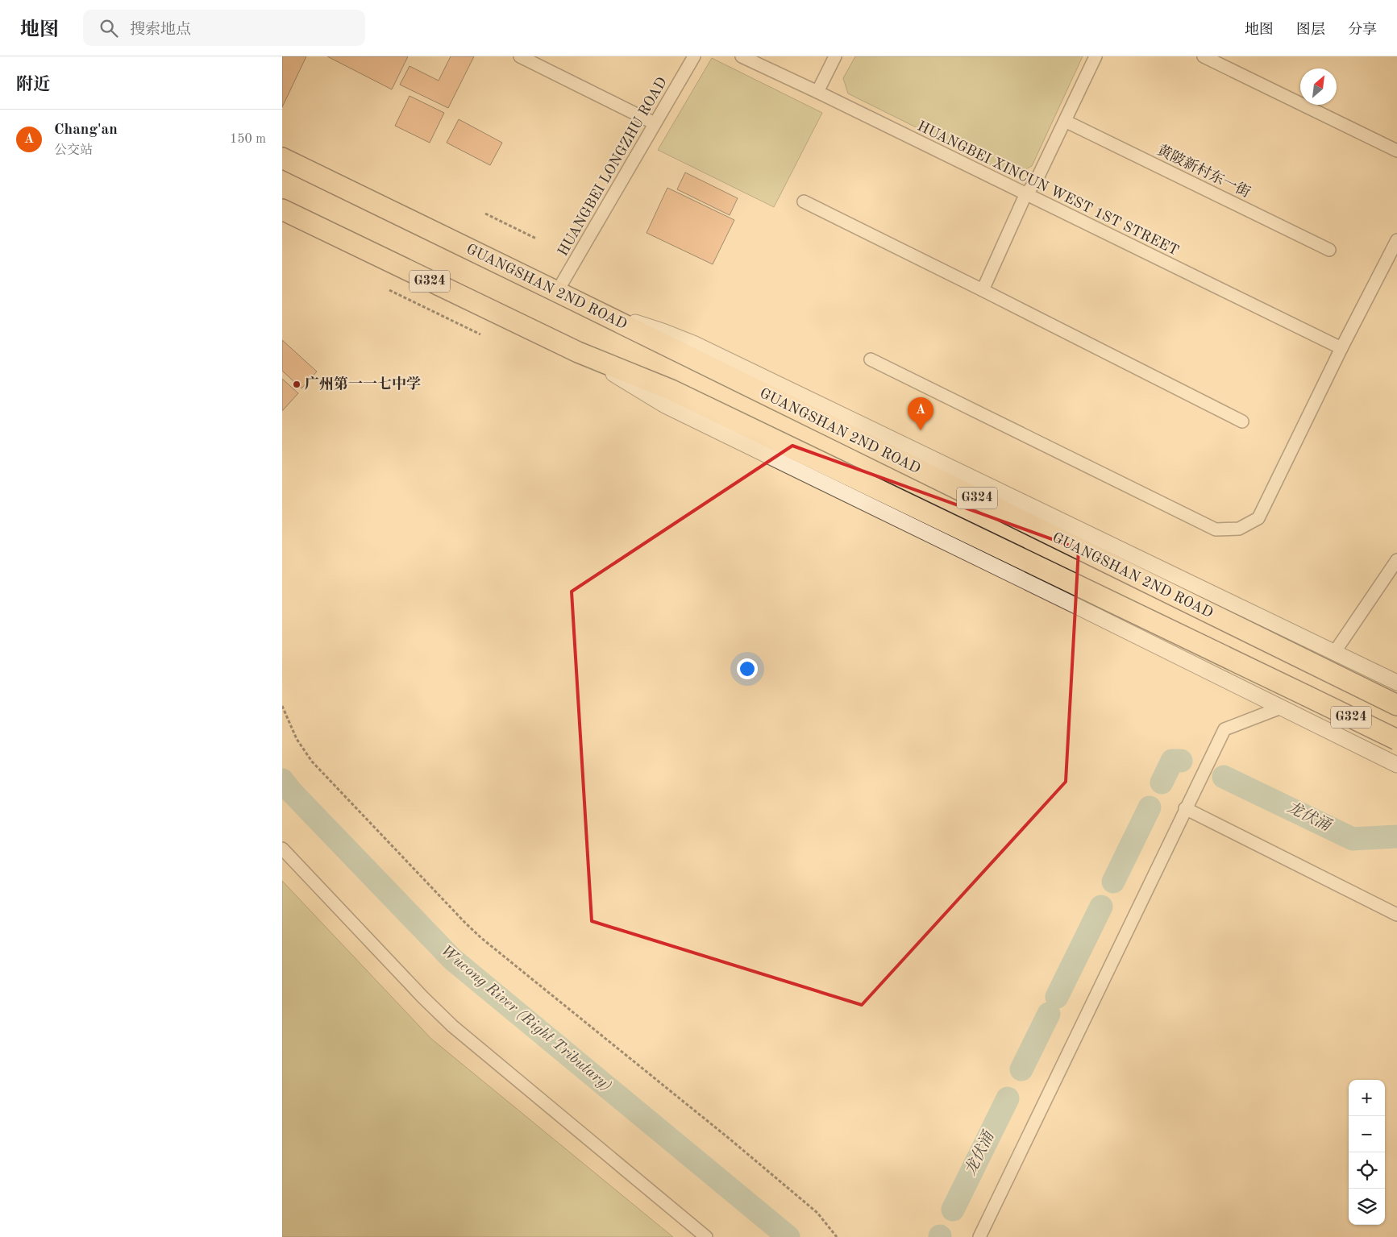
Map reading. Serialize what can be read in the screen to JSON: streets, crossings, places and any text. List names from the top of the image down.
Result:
{
  "streets": {
    "highway": ["G324", "GUANGSHAN 2ND ROAD"],
    "street": ["HUANGBEI LONGZHU ROAD", "黄陂新村东一街", "HUANGBEI XINCUN WEST 1ST STREET"]
  },
  "crossings": [
    ["HUANGBEI LONGZHU ROAD", "GUANGSHAN 2ND ROAD"]
  ],
  "water": ["龙伏涌", "Wucong River (Right Tributary)"],
  "places": ["广州第一一七中学"],
  "north": "top right",
  "page": {
    "header": "地图",
    "search": "搜索地点",
    "nav": ["地图", "图层", "分享"],
    "heading": "附近",
    "list": [
      {
        "mark": "A",
        "name": "Chang'an",
        "note": "公交站",
        "value": "150 m"
      }
    ],
    "pins": "A",
    "map_buttons": ["+", "−"]
  }
}
